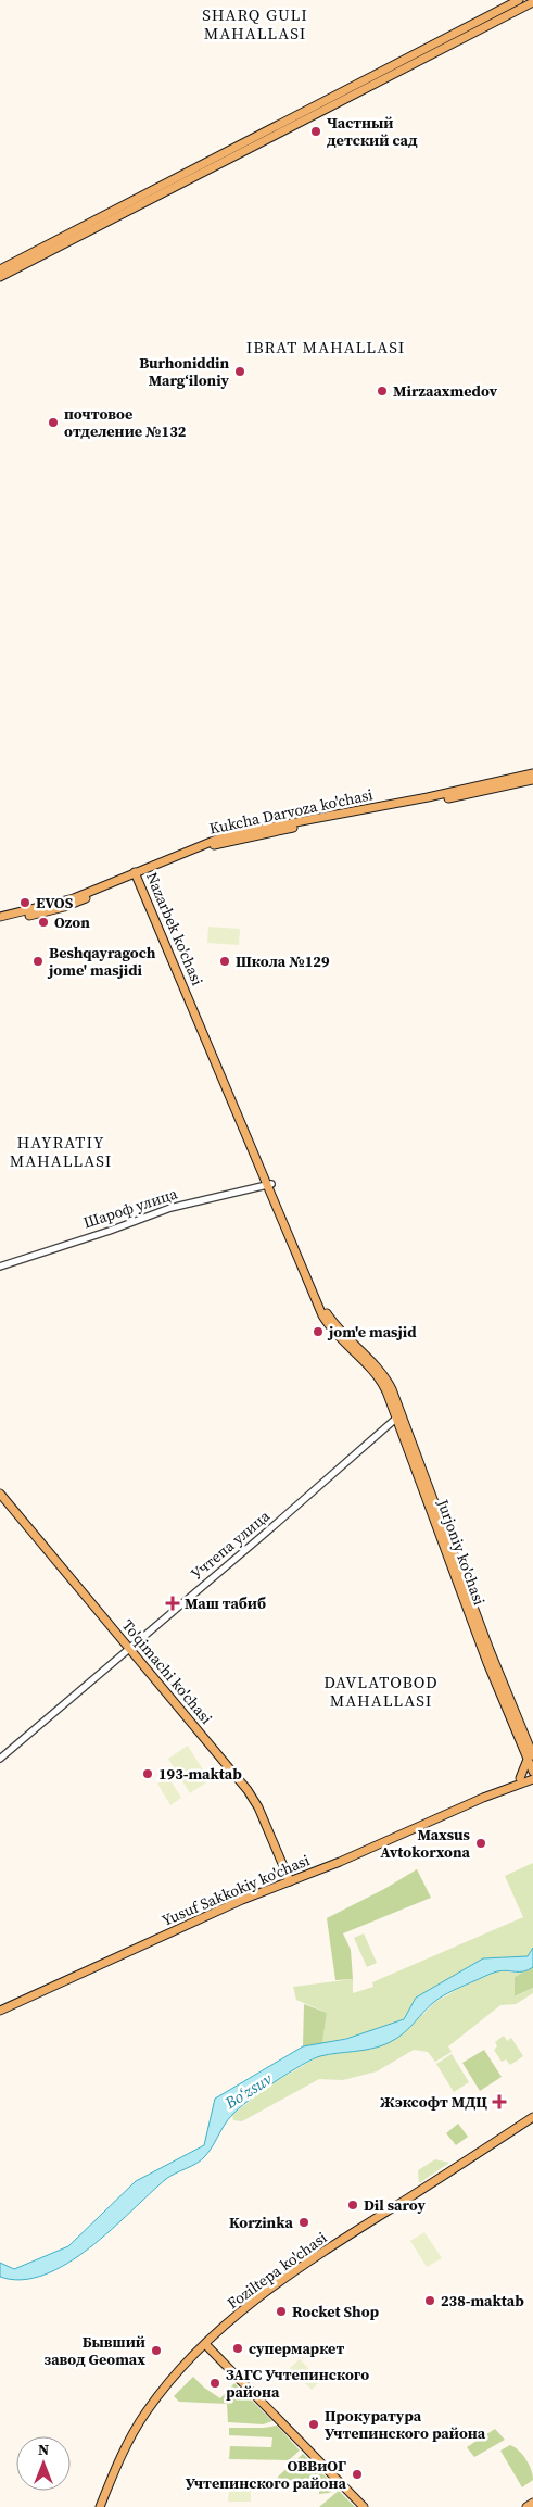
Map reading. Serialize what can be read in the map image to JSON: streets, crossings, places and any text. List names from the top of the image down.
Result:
{
  "streets": {
    "main road": [
      "Kukcha Darvoza ko'chasi",
      "Nazarbek ko'chasi",
      "Jurjoniy ko'chasi",
      "To'qimachi ko'chasi",
      "Yusuf Sakkokiy ko'chasi",
      "Foziltepa ko'chasi"
    ],
    "street": ["Шароф улица", "Учтепа улица"]
  },
  "crossings": [
    ["Kukcha Darvoza ko'chasi", "Nazarbek ko'chasi"],
    ["Nazarbek ko'chasi", "Шароф улица"],
    ["Nazarbek ko'chasi", "Jurjoniy ko'chasi"],
    ["Учтепа улица", "Jurjoniy ko'chasi"],
    ["Учтепа улица", "To'qimachi ko'chasi"],
    ["Jurjoniy ko'chasi", "Yusuf Sakkokiy ko'chasi"],
    ["To'qimachi ko'chasi", "Yusuf Sakkokiy ko'chasi"]
  ],
  "districts": [
    "SHARQ GULI MAHALLASI",
    "IBRAT MAHALLASI",
    "HAYRATIY MAHALLASI",
    "DAVLATOBOD MAHALLASI"
  ],
  "water": ["Boʻzsuv"],
  "places": {
    "other": [
      "Частный детский сад",
      "Burhoniddin Marg‘iloniy",
      "Mirzaaxmedov",
      "почтовое отделение №132",
      "EVOS",
      "Ozon",
      "Beshqayragoch jome' masjidi",
      "Школа №129",
      "jom'e masjid",
      "193-maktab",
      "Maxsus Avtokorxona",
      "Dil saroy",
      "Korzinka",
      "238-maktab",
      "Rocket Shop",
      "супермаркет",
      "Бывший завод Geomax",
      "ЗАГС Учтепинского района",
      "Прокуратура Учтепинского района",
      "ОВВиОГ Учтепинского района"
    ],
    "health": ["Маш табиб", "Жэксофт МДЦ"]
  },
  "north": "top"
}
